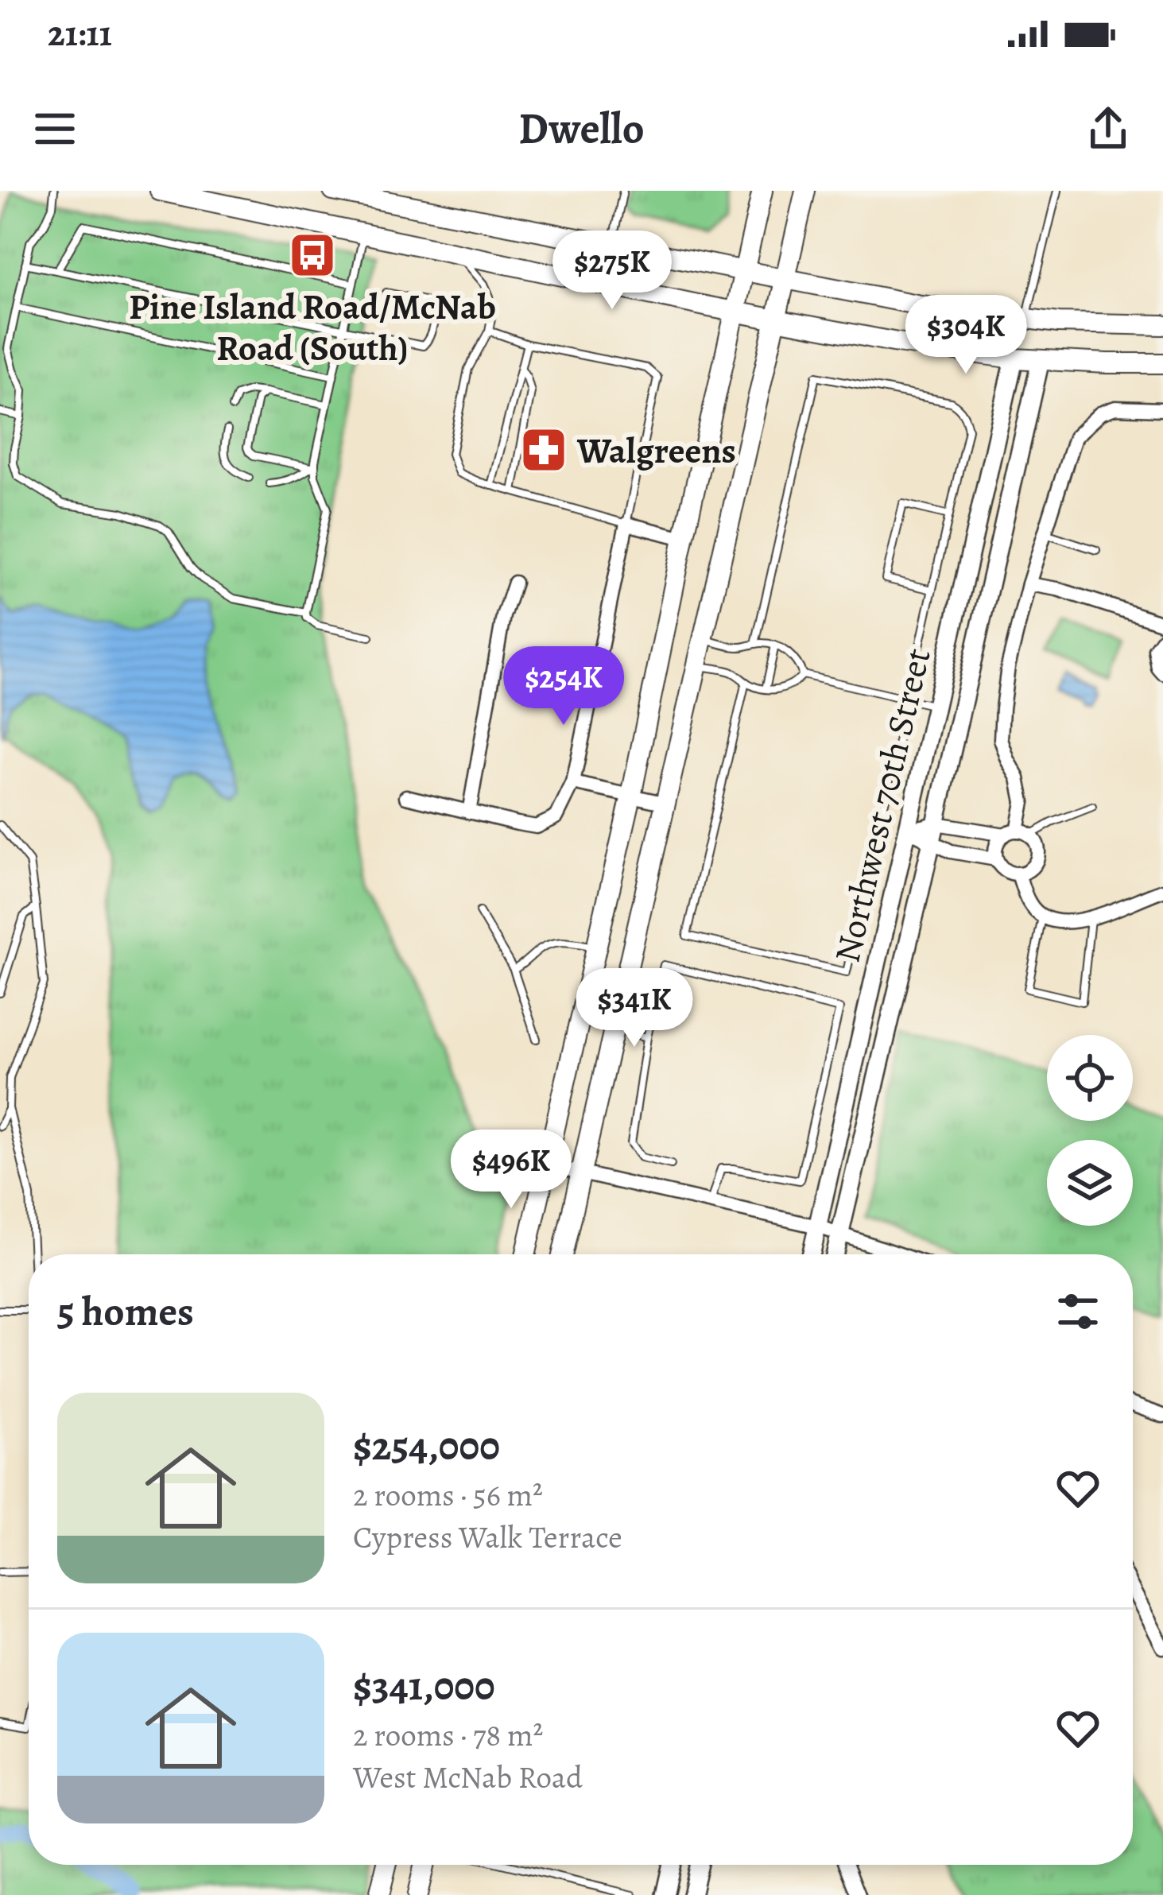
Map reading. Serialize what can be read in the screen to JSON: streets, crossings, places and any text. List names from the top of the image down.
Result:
{
  "streets": {
    "street": ["Northwest 70th Street"]
  },
  "places": {
    "bus stop": ["Pine Island Road/McNab Road (South)"],
    "pharmacy": ["Walgreens"]
  },
  "page": {
    "status": "21:11",
    "header": "Dwello",
    "price": [
      "$275K",
      "$304K",
      "$254K",
      "$341K",
      "$496K"
    ],
    "heading": "5 homes",
    "list": [
      {
        "name": "$254,000",
        "note": "2 rooms · 56 m² · Cypress Walk Terrace"
      },
      {
        "name": "$341,000",
        "note": "2 rooms · 78 m² · West McNab Road"
      }
    ]
  }
}
